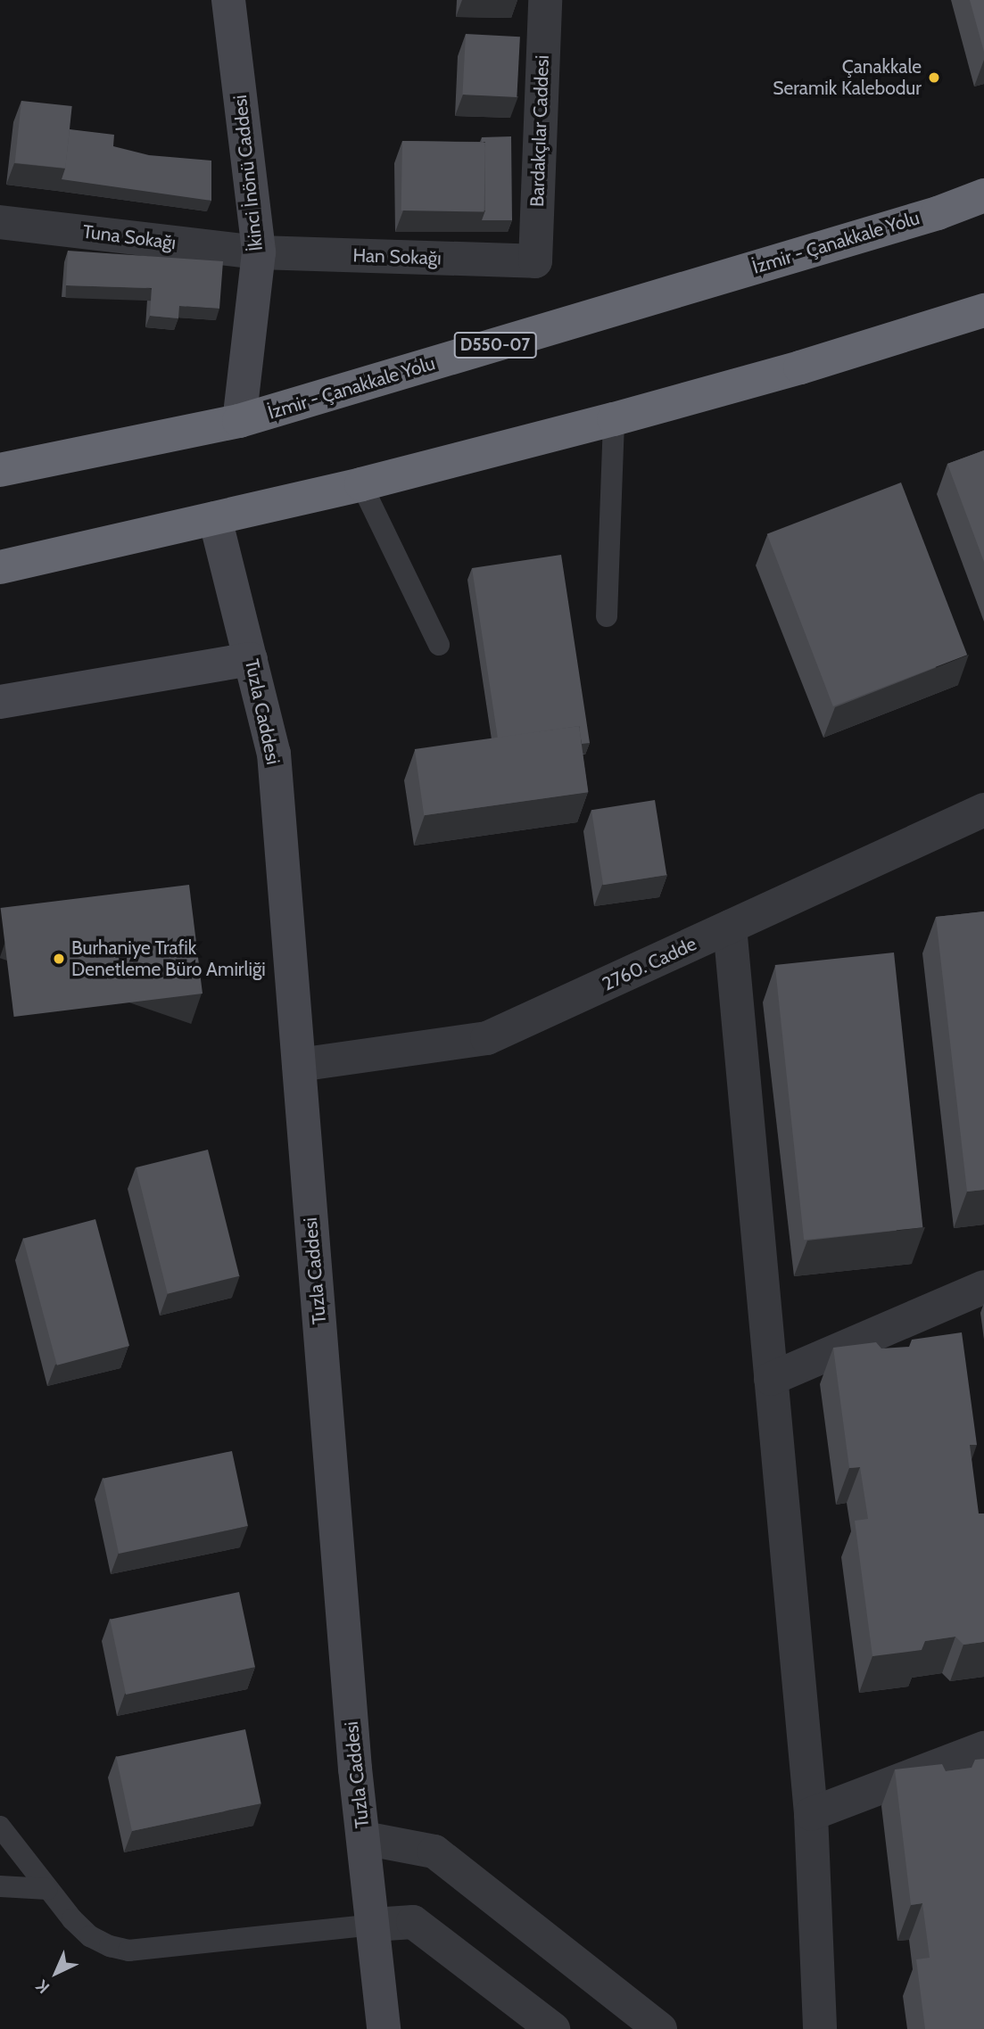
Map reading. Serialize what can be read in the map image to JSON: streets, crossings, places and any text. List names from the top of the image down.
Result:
{
  "streets": {
    "highway": ["İzmir - Çanakkale Yolu", "D550-07"],
    "main road": ["İkinci İnönü Caddesi", "Tuzla Caddesi"],
    "street": [
      "Bardakçılar Caddesi",
      "Tuna Sokağı",
      "Han Sokağı",
      "2760. Cadde"
    ]
  },
  "crossings": [
    ["Bardakçılar Caddesi", "Han Sokağı"],
    ["İkinci İnönü Caddesi", "Tuna Sokağı"],
    ["İkinci İnönü Caddesi", "İzmir - Çanakkale Yolu"],
    ["İkinci İnönü Caddesi", "Han Sokağı"],
    ["Tuna Sokağı", "Han Sokağı"],
    ["Tuzla Caddesi", "2760. Cadde"]
  ],
  "places": ["Çanakkale Seramik Kalebodur", "Burhaniye Trafik Denetleme Büro Amirliği"],
  "north": "bottom left"
}
